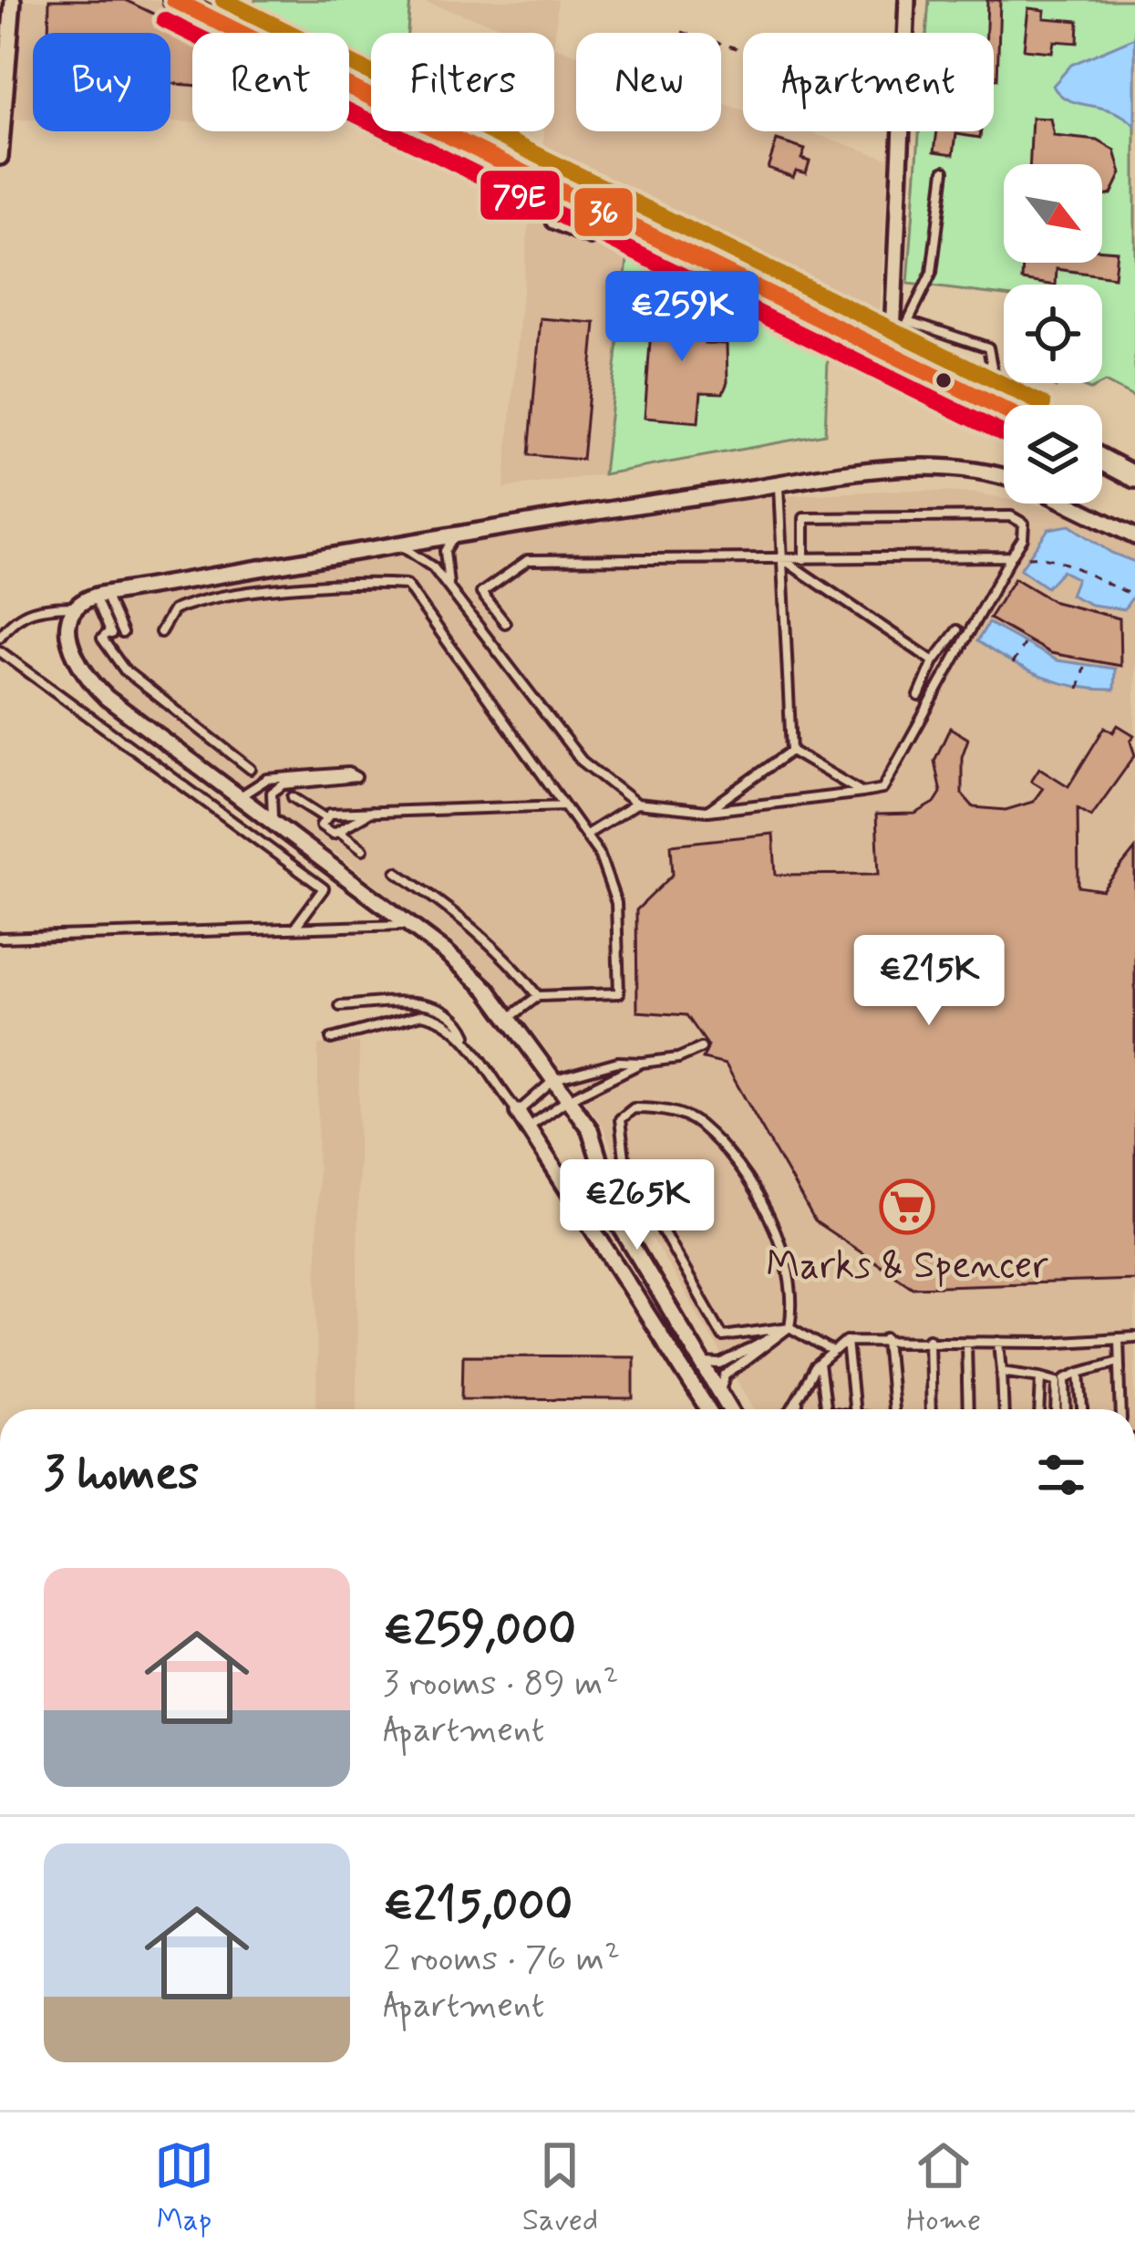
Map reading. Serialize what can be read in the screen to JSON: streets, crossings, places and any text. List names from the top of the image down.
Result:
{
  "places": {
    "supermarket": ["Marks & Spencer"]
  },
  "lines": ["transit line 36", "transit line 79Ε"],
  "north": "bottom right",
  "page": {
    "chip": [
      "Buy",
      "Rent",
      "Filters",
      "New",
      "Apartment"
    ],
    "price": ["€259K", "€215K", "€265K"],
    "heading": "3 homes",
    "list": [
      {
        "name": "€259,000",
        "note": "3 rooms · 89 m² · Apartment"
      },
      {
        "name": "€215,000",
        "note": "2 rooms · 76 m² · Apartment"
      }
    ],
    "tabs": ["Map", "Saved", "Home"]
  }
}
